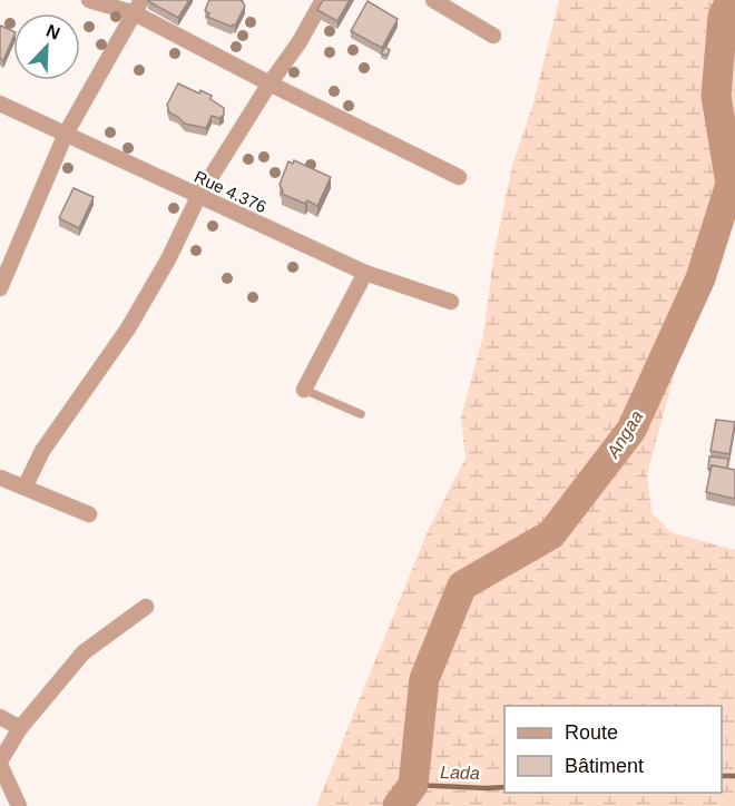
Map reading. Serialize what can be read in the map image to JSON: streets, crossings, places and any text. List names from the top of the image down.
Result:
{
  "streets": {
    "street": ["Rue 4.376"]
  },
  "water": ["Angaa", "Lada"],
  "legend": ["Route", "Bâtiment"],
  "north": "top right"
}
